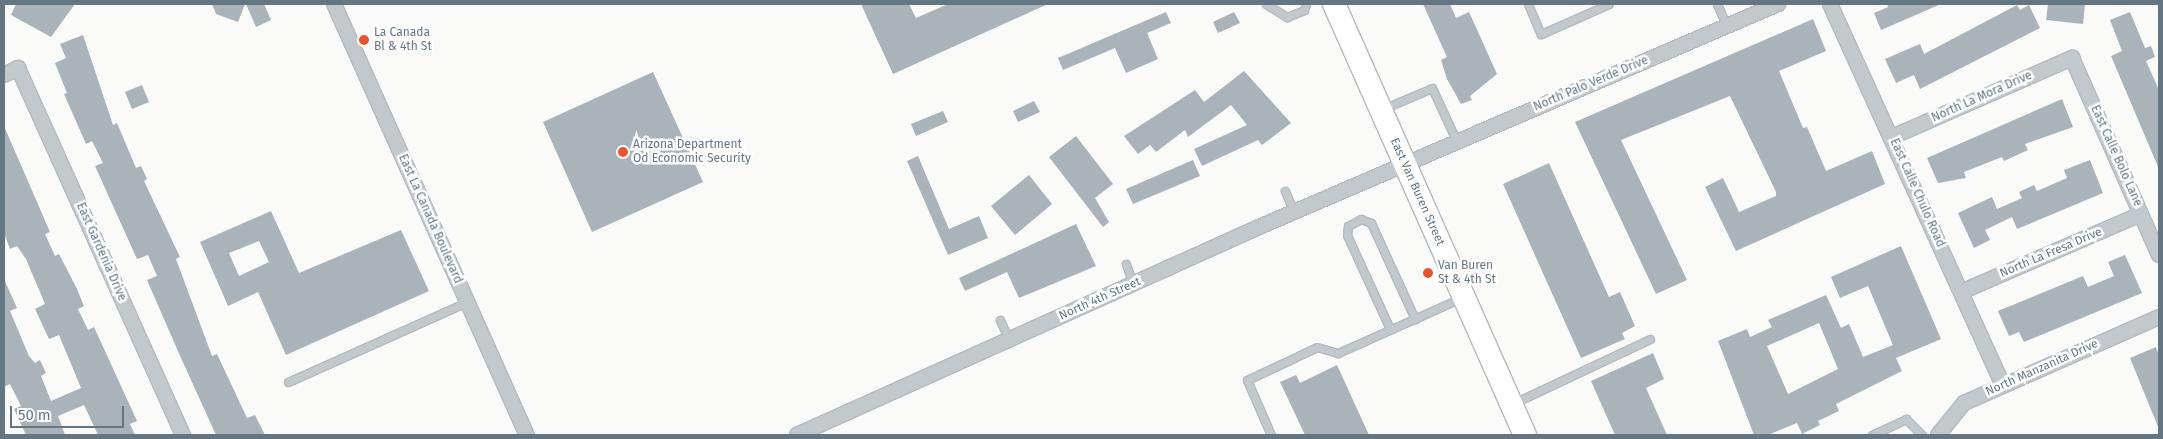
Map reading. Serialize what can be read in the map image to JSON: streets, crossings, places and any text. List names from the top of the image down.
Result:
{
  "streets": {
    "main road": ["East Van Buren Street"],
    "street": [
      "North Palo Verde Drive",
      "North La Mora Drive",
      "East Calle Bolo Lane",
      "East Calle Chulo Road",
      "East La Canada Boulevard",
      "East Gardenia Drive",
      "North La Fresa Drive",
      "North 4th Street",
      "North Manzanita Drive"
    ]
  },
  "crossings": [
    ["North Palo Verde Drive", "East Van Buren Street"],
    ["North Palo Verde Drive", "North 4th Street"],
    ["North La Mora Drive", "East Calle Bolo Lane"],
    ["North La Mora Drive", "East Calle Chulo Road"],
    ["East Calle Bolo Lane", "North La Fresa Drive"],
    ["East Van Buren Street", "North 4th Street"],
    ["East Calle Chulo Road", "North La Fresa Drive"],
    ["East Calle Chulo Road", "North Manzanita Drive"]
  ],
  "places": ["La Canada Bl & 4th St", "Arizona Department Od Economic Security", "Van Buren St & 4th St"],
  "scale_bar": "50 m"
}
